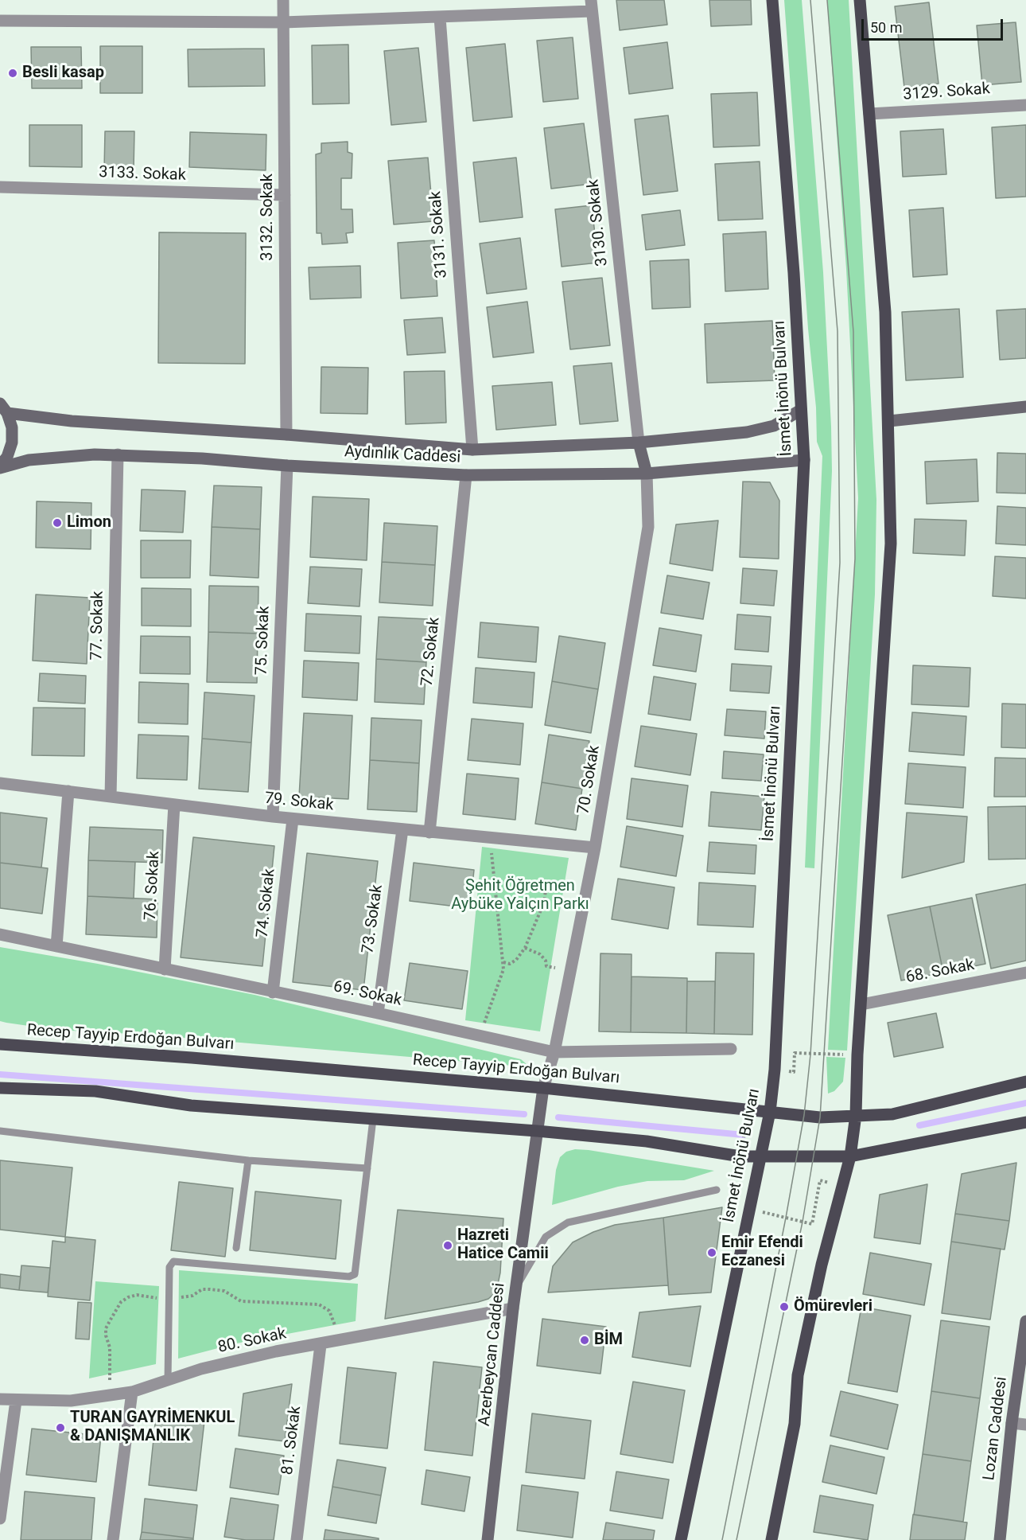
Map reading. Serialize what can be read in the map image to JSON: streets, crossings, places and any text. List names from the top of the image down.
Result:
{
  "streets": {
    "main road": [
      "İsmet İnönü Bulvarı",
      "Aydınlık Caddesi",
      "Recep Tayyip Erdoğan Bulvarı",
      "Azerbeycan Caddesi",
      "Lozan Caddesi"
    ],
    "street": [
      "3129. Sokak",
      "3133. Sokak",
      "3132. Sokak",
      "3130. Sokak",
      "3131. Sokak",
      "77. Sokak",
      "75. Sokak",
      "72. Sokak",
      "70. Sokak",
      "79. Sokak",
      "76. Sokak",
      "74. Sokak",
      "73. Sokak",
      "68. Sokak",
      "69. Sokak",
      "80. Sokak",
      "81. Sokak"
    ]
  },
  "crossings": [
    ["3133. Sokak", "3132. Sokak"],
    ["3132. Sokak", "Aydınlık Caddesi"],
    ["3130. Sokak", "Aydınlık Caddesi"],
    ["3131. Sokak", "Aydınlık Caddesi"],
    ["İsmet İnönü Bulvarı", "Aydınlık Caddesi"],
    ["İsmet İnönü Bulvarı", "Recep Tayyip Erdoğan Bulvarı"],
    ["Aydınlık Caddesi", "77. Sokak"],
    ["Aydınlık Caddesi", "75. Sokak"],
    ["Aydınlık Caddesi", "72. Sokak"],
    ["Aydınlık Caddesi", "70. Sokak"],
    ["77. Sokak", "79. Sokak"],
    ["75. Sokak", "79. Sokak"],
    ["72. Sokak", "79. Sokak"],
    ["70. Sokak", "79. Sokak"],
    ["70. Sokak", "69. Sokak"],
    ["70. Sokak", "Recep Tayyip Erdoğan Bulvarı"],
    ["70. Sokak", "Azerbeycan Caddesi"],
    ["79. Sokak", "76. Sokak"],
    ["79. Sokak", "74. Sokak"],
    ["79. Sokak", "73. Sokak"],
    ["76. Sokak", "69. Sokak"],
    ["74. Sokak", "69. Sokak"],
    ["73. Sokak", "69. Sokak"],
    ["Recep Tayyip Erdoğan Bulvarı", "Azerbeycan Caddesi"],
    ["80. Sokak", "Azerbeycan Caddesi"],
    ["80. Sokak", "81. Sokak"]
  ],
  "parks": ["Şehit Öğretmen Aybüke Yalçın Parkı"],
  "places": [
    "Besli kasap",
    "Limon",
    "Hazreti Hatice Camii",
    "Emir Efendi Eczanesi",
    "Ömürevleri",
    "BİM",
    "TURAN GAYRİMENKUL & DANIŞMANLIK"
  ],
  "scale_bar": "50 m"
}
